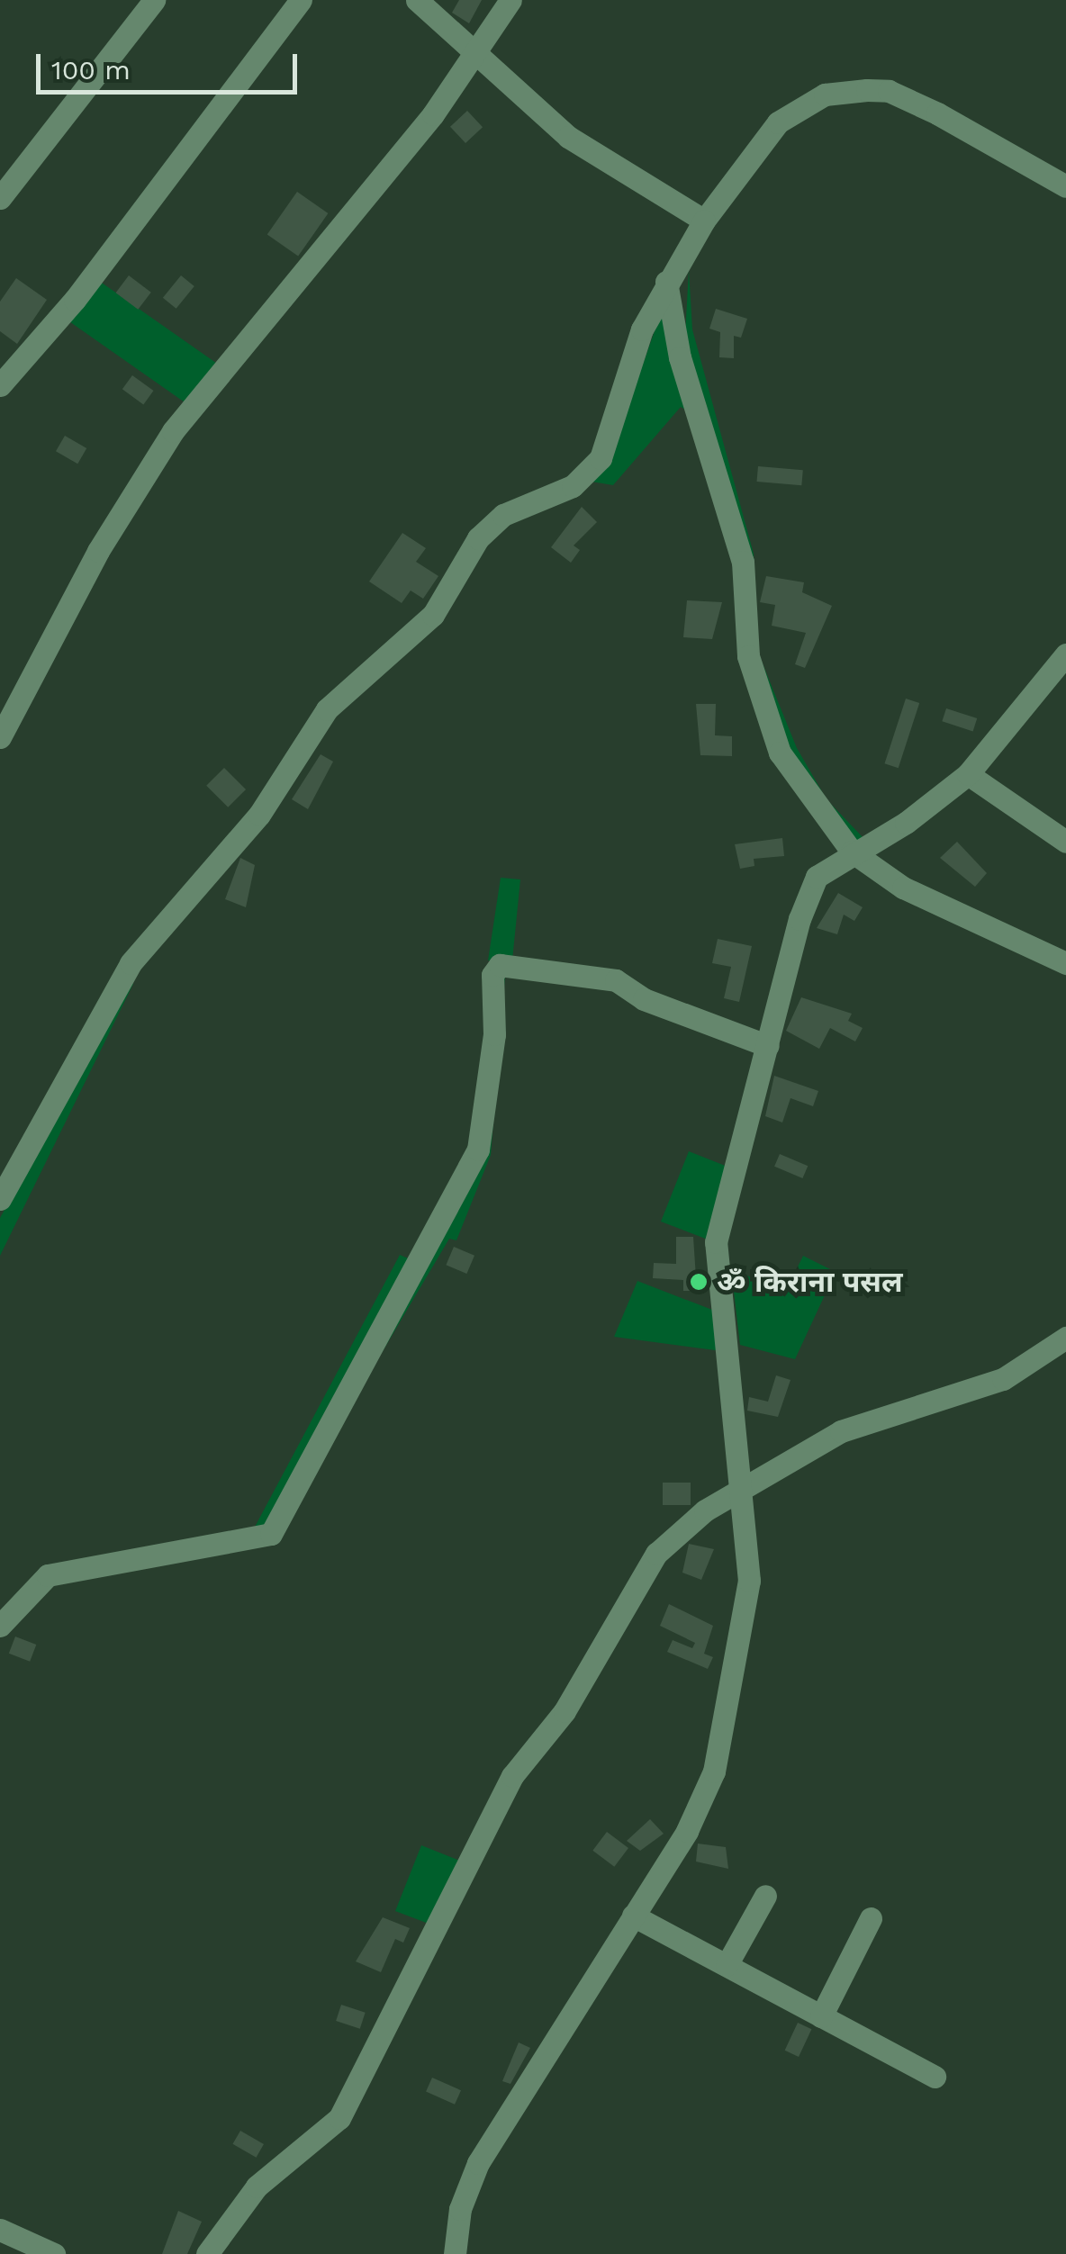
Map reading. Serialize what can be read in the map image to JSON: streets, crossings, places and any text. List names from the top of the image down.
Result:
{
  "places": ["ॐ किराना पसल"],
  "scale_bar": "100 m"
}
